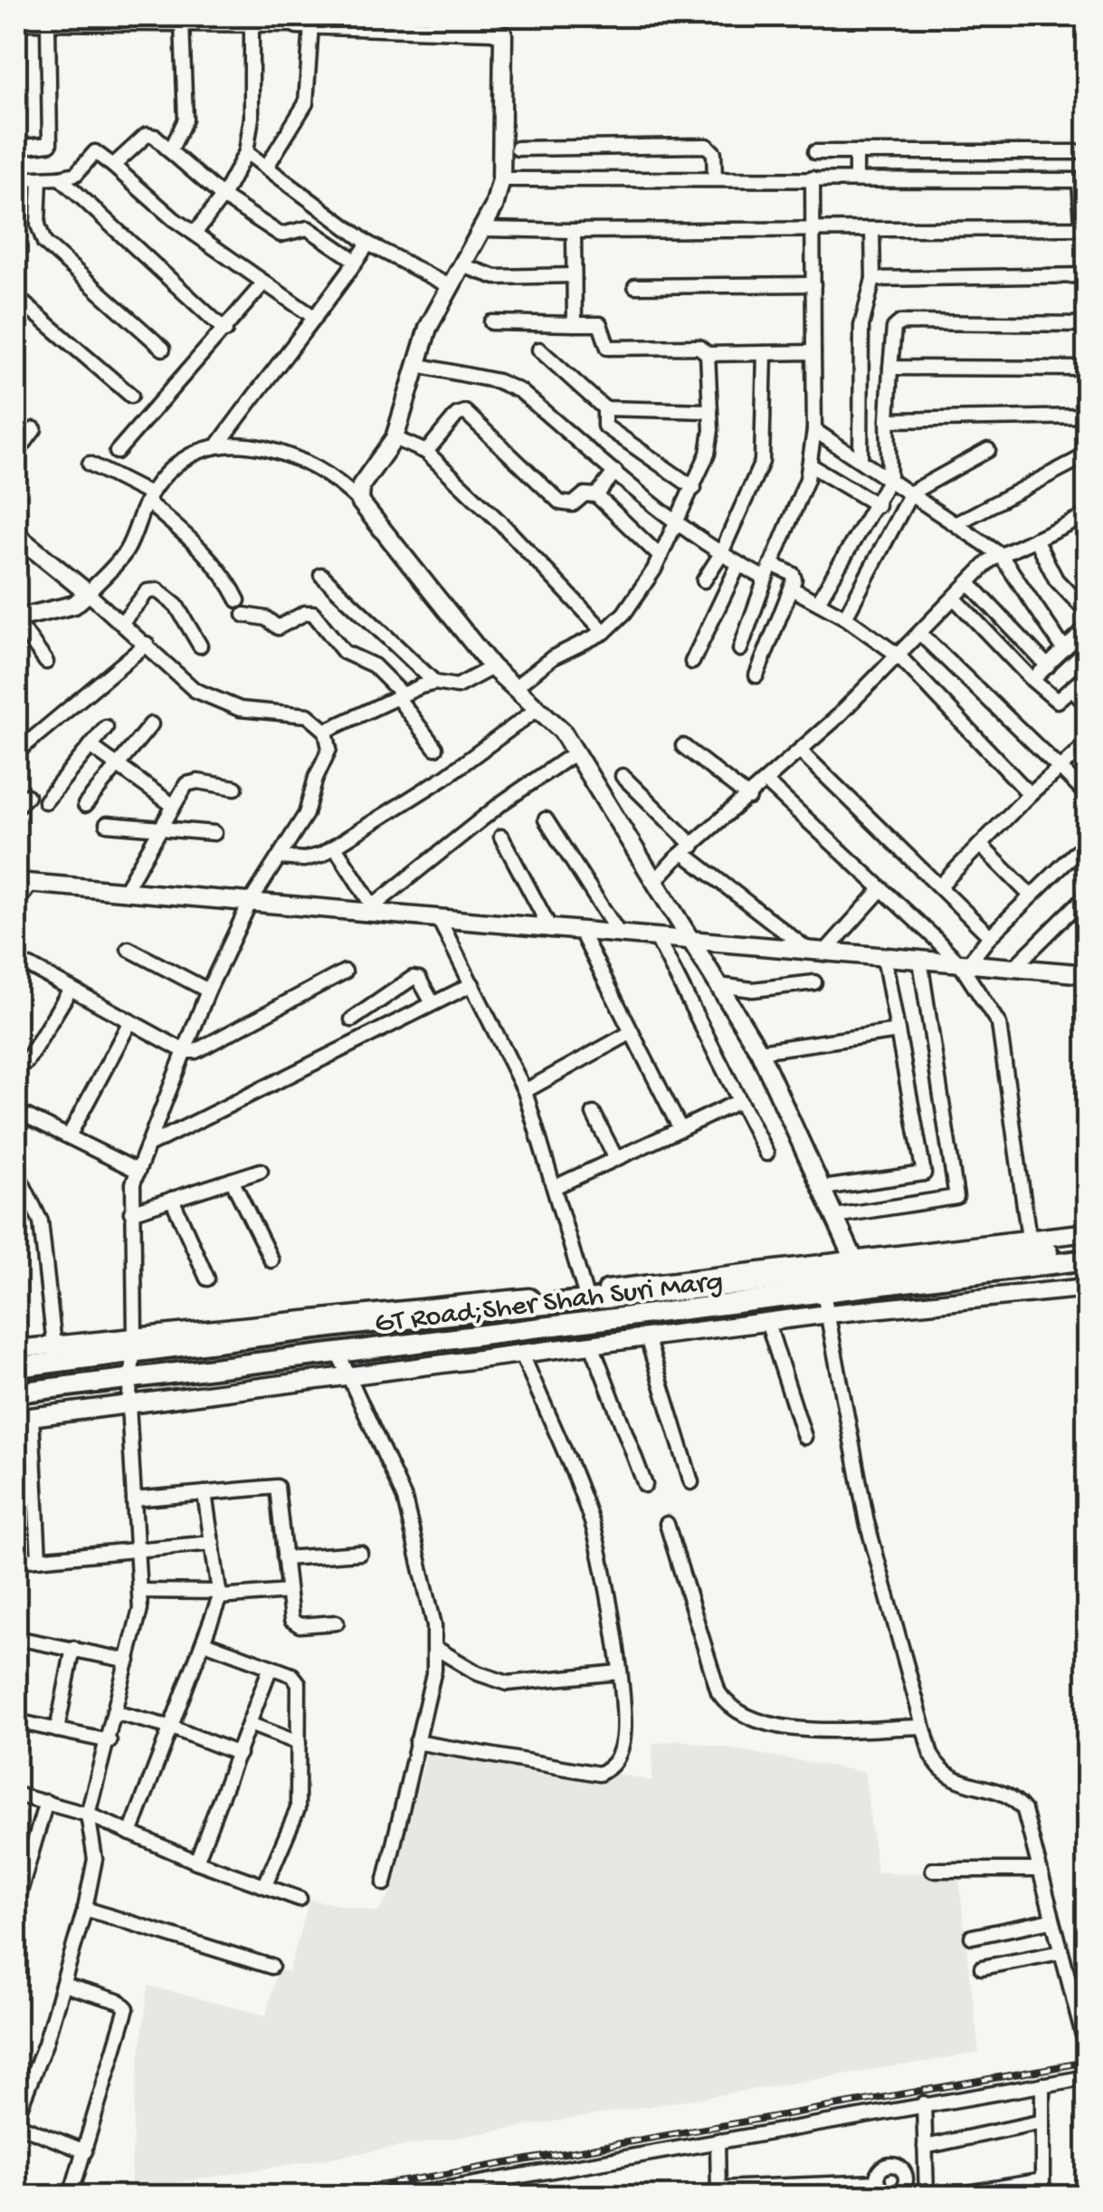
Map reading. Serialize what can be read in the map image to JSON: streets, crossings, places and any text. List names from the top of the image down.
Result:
{
  "streets": {
    "main road": ["GT Road;Sher Shah Suri Marg"]
  }
}
